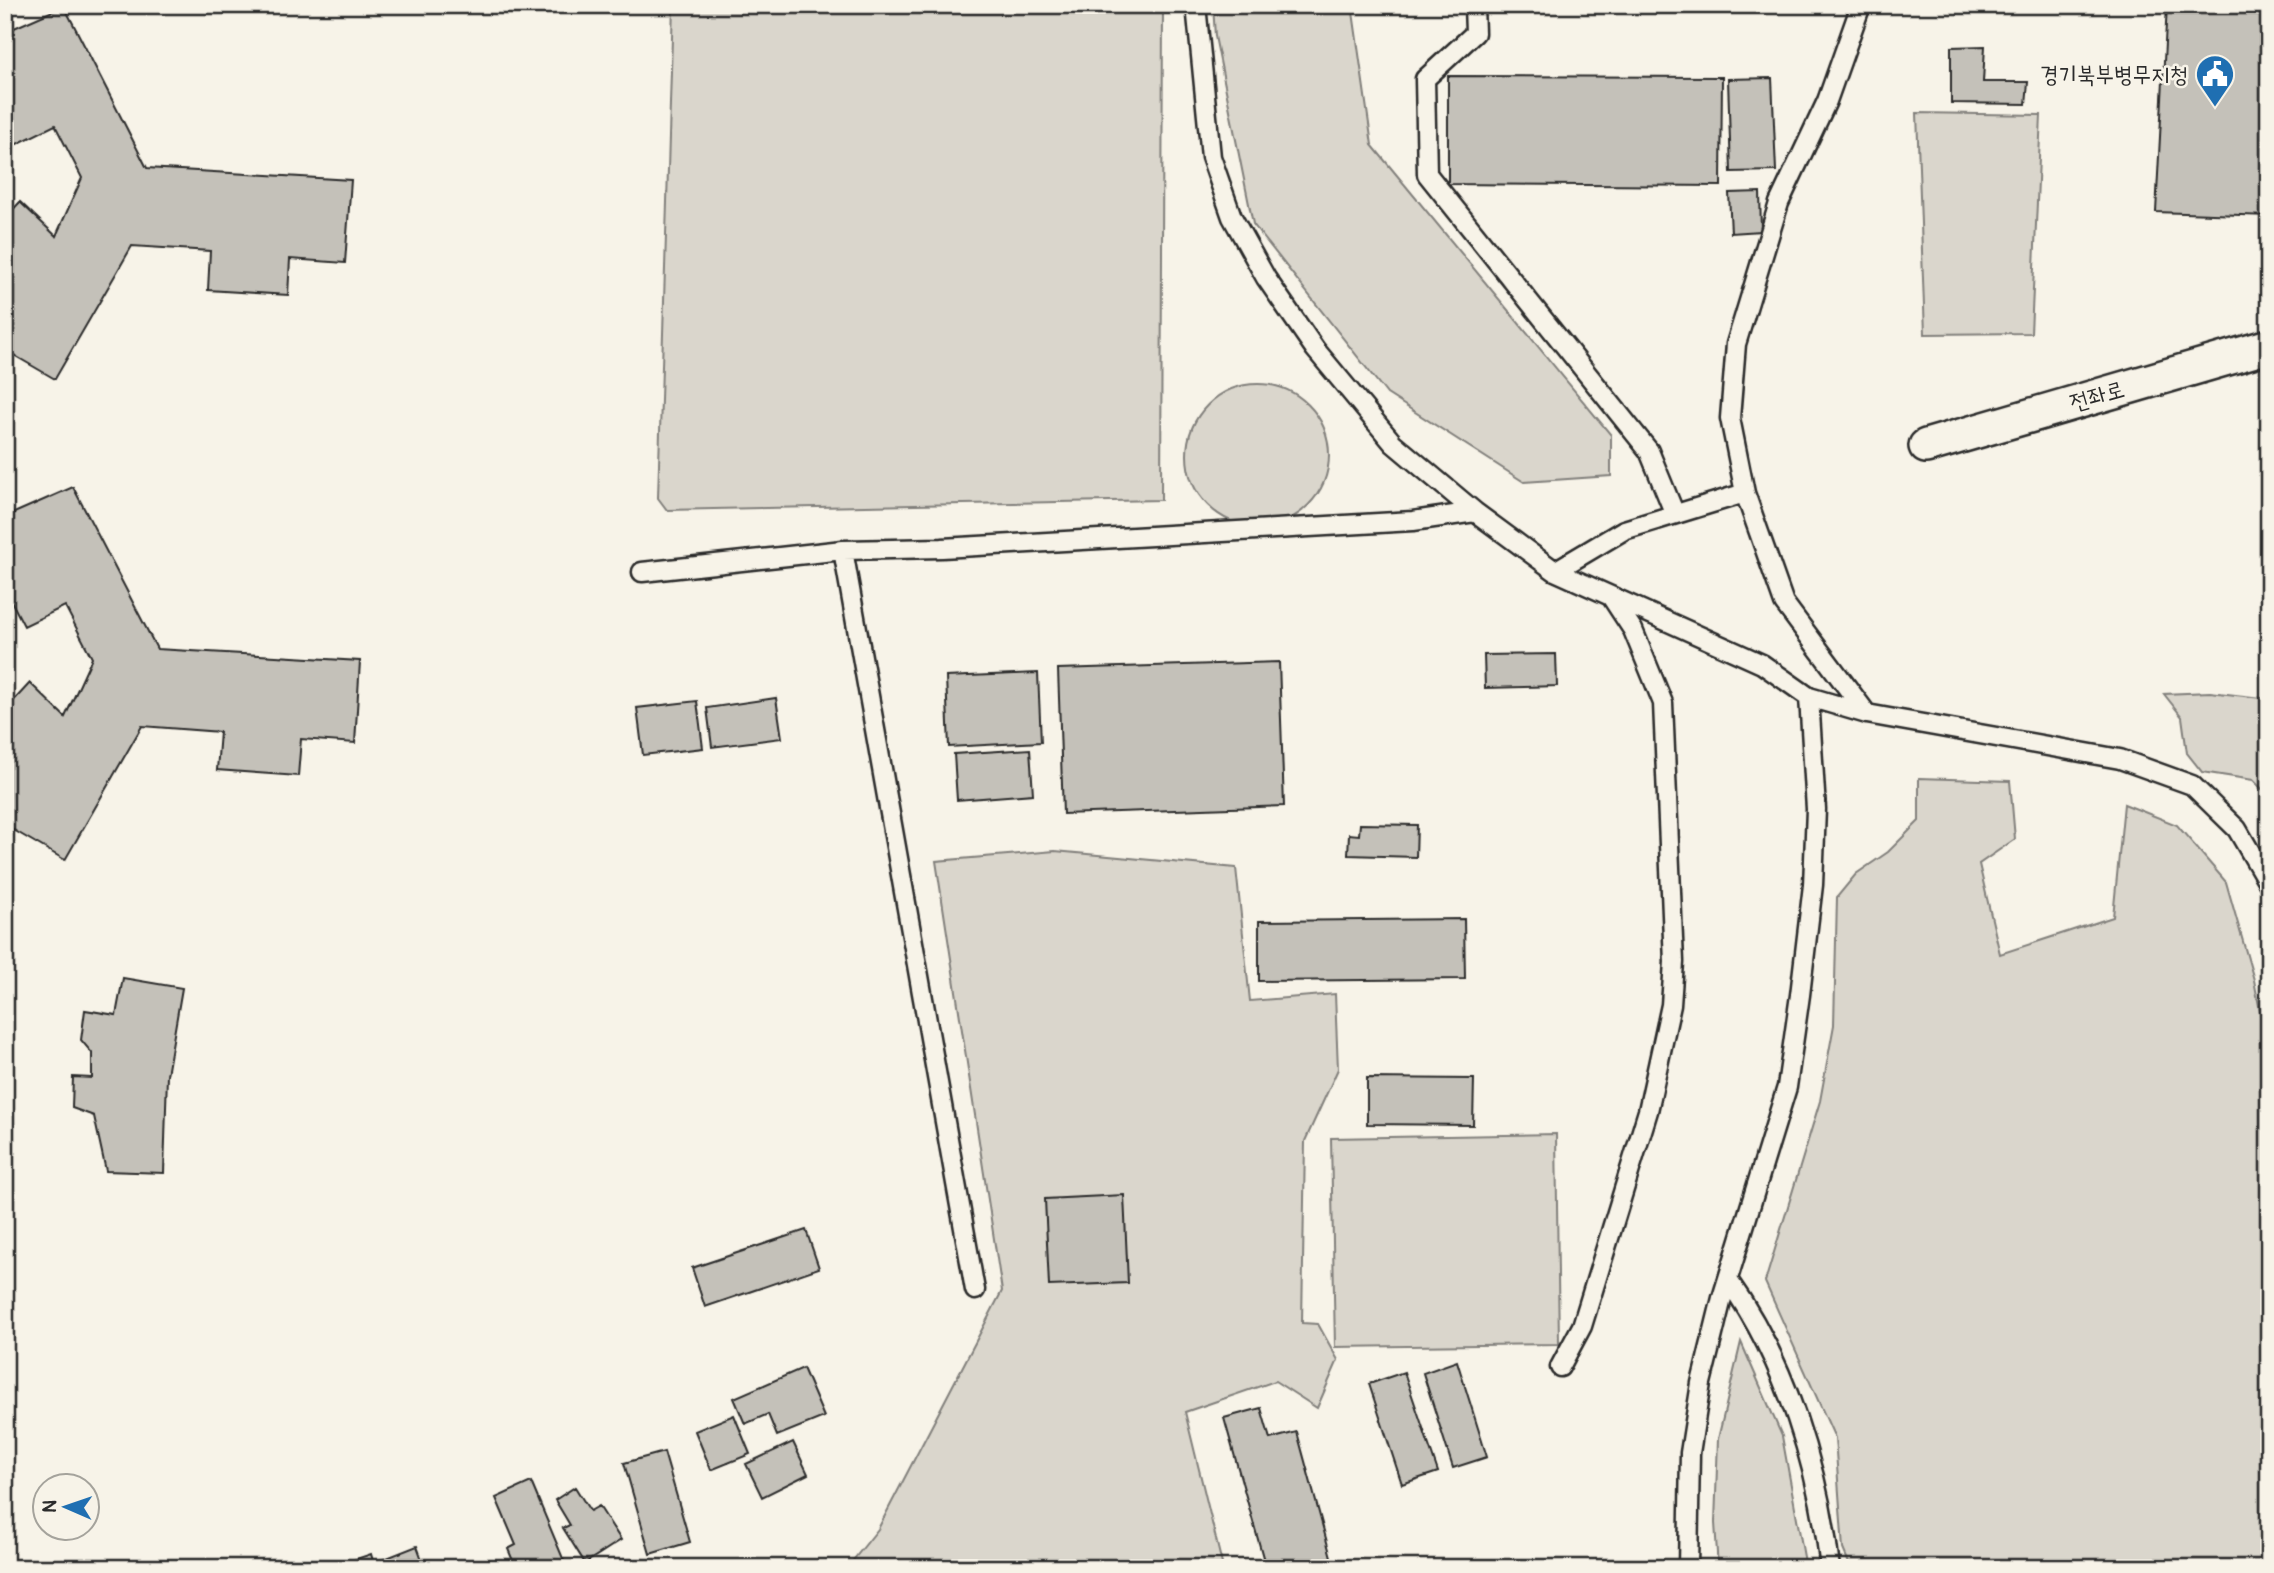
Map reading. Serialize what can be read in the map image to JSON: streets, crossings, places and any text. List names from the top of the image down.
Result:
{
  "streets": {
    "street": ["전좌로"]
  },
  "places": {
    "public building": ["경기북부병무지청"]
  },
  "north": "left"
}
